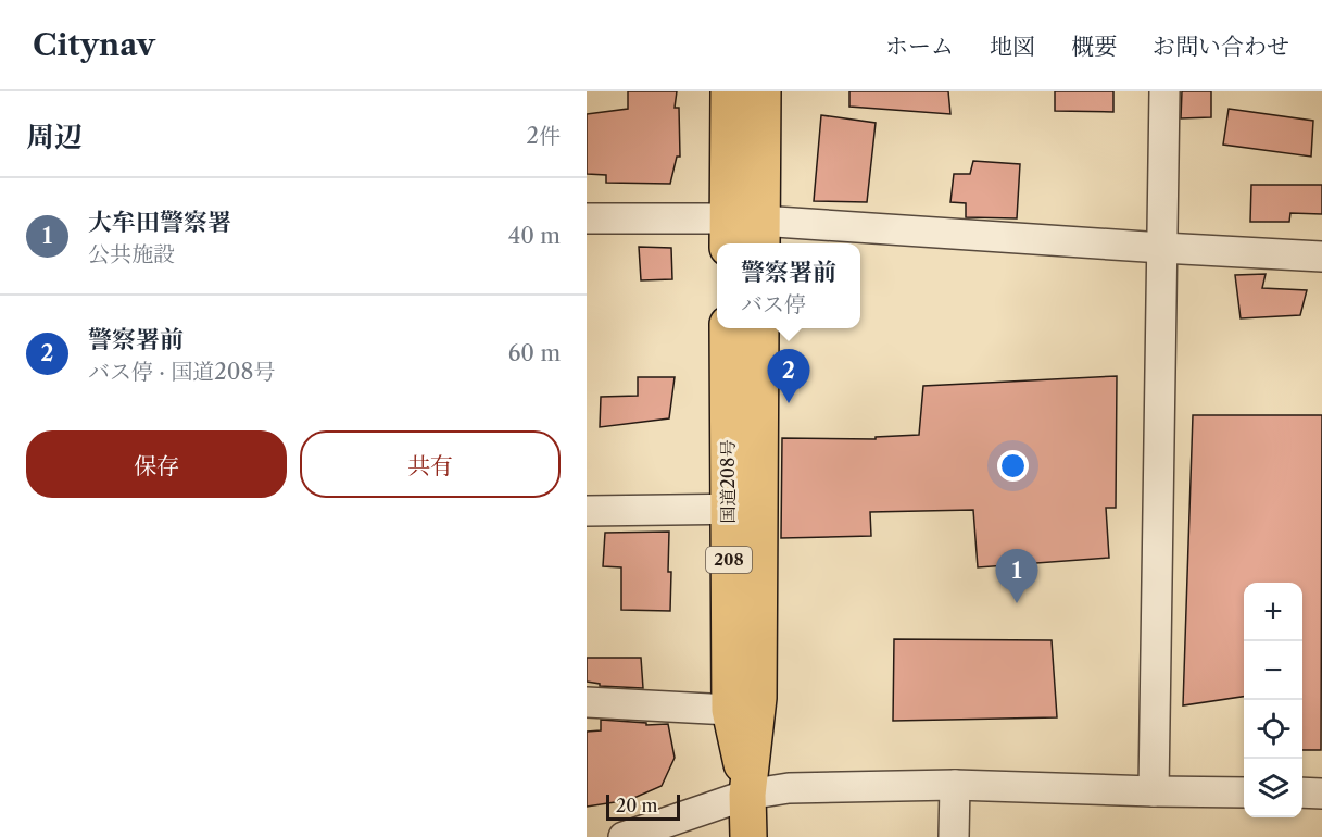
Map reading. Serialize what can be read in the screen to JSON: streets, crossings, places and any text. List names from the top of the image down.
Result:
{
  "streets": {
    "highway": ["国道208号", "208"]
  },
  "scale_bar": "20 m",
  "page": {
    "header": "Citynav",
    "nav": [
      "ホーム",
      "地図",
      "概要",
      "お問い合わせ"
    ],
    "heading": ["周辺", "2件"],
    "list": [
      {
        "mark": "1",
        "name": "大牟田警察署",
        "note": "公共施設",
        "value": "40 m"
      },
      {
        "mark": "2",
        "name": "警察署前",
        "note": "バス停 · 国道208号",
        "value": "60 m"
      }
    ],
    "popup": ["警察署前", "バス停"],
    "pins": ["2", "1"],
    "buttons": ["保存", "共有"],
    "map_buttons": ["+", "−"],
    "scale": "20 m"
  }
}
